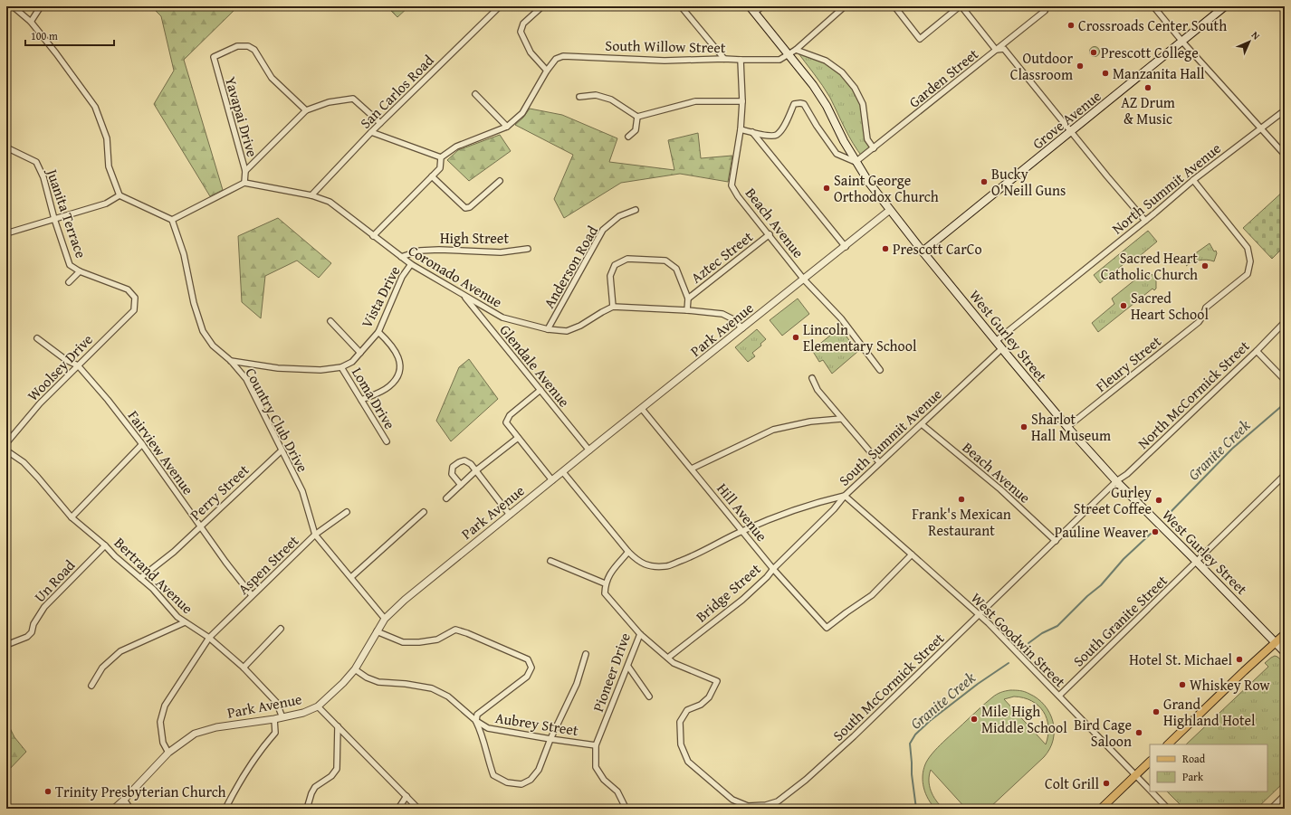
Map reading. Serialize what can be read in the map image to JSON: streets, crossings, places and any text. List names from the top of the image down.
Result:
{
  "streets": {
    "main road": ["Grove Avenue", "West Gurley Street"],
    "street": [
      "South Willow Street",
      "Garden Street",
      "San Carlos Road",
      "Yavapai Drive",
      "North Summit Avenue",
      "Juanita Terrace",
      "Beach Avenue",
      "High Street",
      "Aztec Street",
      "Anderson Road",
      "Coronado Avenue",
      "Vista Drive",
      "Park Avenue",
      "Fleury Street",
      "Glendale Avenue",
      "Woolsey Drive",
      "North McCormick Street",
      "Loma Drive",
      "Country Club Drive",
      "South Summit Avenue",
      "Fairview Avenue",
      "Perry Street",
      "Hill Avenue",
      "Aspen Street",
      "Bertrand Avenue",
      "Un Road",
      "Bridge Street",
      "South Granite Street",
      "West Goodwin Street",
      "Pioneer Drive",
      "South McCormick Street",
      "Aubrey Street"
    ]
  },
  "crossings": [
    ["South Willow Street", "Beach Avenue"],
    ["South Willow Street", "West Gurley Street"],
    ["Garden Street", "West Gurley Street"],
    ["San Carlos Road", "Coronado Avenue"],
    ["Yavapai Drive", "Coronado Avenue"],
    ["Grove Avenue", "West Gurley Street"],
    ["North Summit Avenue", "West Gurley Street"],
    ["North Summit Avenue", "Fleury Street"],
    ["Juanita Terrace", "Woolsey Drive"],
    ["Beach Avenue", "Aztec Street"],
    ["Beach Avenue", "Park Avenue"],
    ["Beach Avenue", "South Summit Avenue"],
    ["Beach Avenue", "South McCormick Street"],
    ["High Street", "Coronado Avenue"],
    ["Anderson Road", "Coronado Avenue"],
    ["Coronado Avenue", "Vista Drive"],
    ["Coronado Avenue", "Glendale Avenue"],
    ["Vista Drive", "Loma Drive"],
    ["Vista Drive", "Country Club Drive"],
    ["Park Avenue", "West Gurley Street"],
    ["Park Avenue", "Glendale Avenue"],
    ["Park Avenue", "Country Club Drive"],
    ["Park Avenue", "Hill Avenue"],
    ["Park Avenue", "Aspen Street"],
    ["Park Avenue", "Bertrand Avenue"],
    ["West Gurley Street", "Fleury Street"],
    ["West Gurley Street", "North McCormick Street"],
    ["West Gurley Street", "South Summit Avenue"],
    ["West Gurley Street", "South Granite Street"],
    ["West Gurley Street", "South McCormick Street"],
    ["Woolsey Drive", "Fairview Avenue"],
    ["North McCormick Street", "South McCormick Street"],
    ["Country Club Drive", "Perry Street"],
    ["Country Club Drive", "Aspen Street"],
    ["South Summit Avenue", "Hill Avenue"],
    ["South Summit Avenue", "Bridge Street"],
    ["South Summit Avenue", "West Goodwin Street"],
    ["Fairview Avenue", "Perry Street"],
    ["Fairview Avenue", "Aspen Street"],
    ["Perry Street", "Bertrand Avenue"],
    ["Hill Avenue", "Bridge Street"],
    ["Hill Avenue", "West Goodwin Street"],
    ["Aspen Street", "Bertrand Avenue"],
    ["Bertrand Avenue", "Un Road"],
    ["Bridge Street", "West Goodwin Street"],
    ["Bridge Street", "South McCormick Street"],
    ["South Granite Street", "West Goodwin Street"],
    ["West Goodwin Street", "South McCormick Street"],
    ["Pioneer Drive", "Aubrey Street"]
  ],
  "water": ["Granite Creek"],
  "places": [
    "Crossroads Center South",
    "Prescott College",
    "Outdoor Classroom",
    "Manzanita Hall",
    "AZ Drum & Music",
    "Bucky O'Neill Guns",
    "Saint George Orthodox Church",
    "Prescott CarCo",
    "Sacred Heart Catholic Church",
    "Sacred Heart School",
    "Lincoln Elementary School",
    "Sharlot Hall Museum",
    "Frank's Mexican Restaurant",
    "Gurley Street Coffee",
    "Pauline Weaver",
    "Hotel St. Michael",
    "Whiskey Row",
    "Grand Highland Hotel",
    "Mile High Middle School",
    "Bird Cage Saloon",
    "Colt Grill",
    "Trinity Presbyterian Church"
  ],
  "legend": ["Road", "Park"],
  "scale_bar": "100 m",
  "north": "top right"
}
